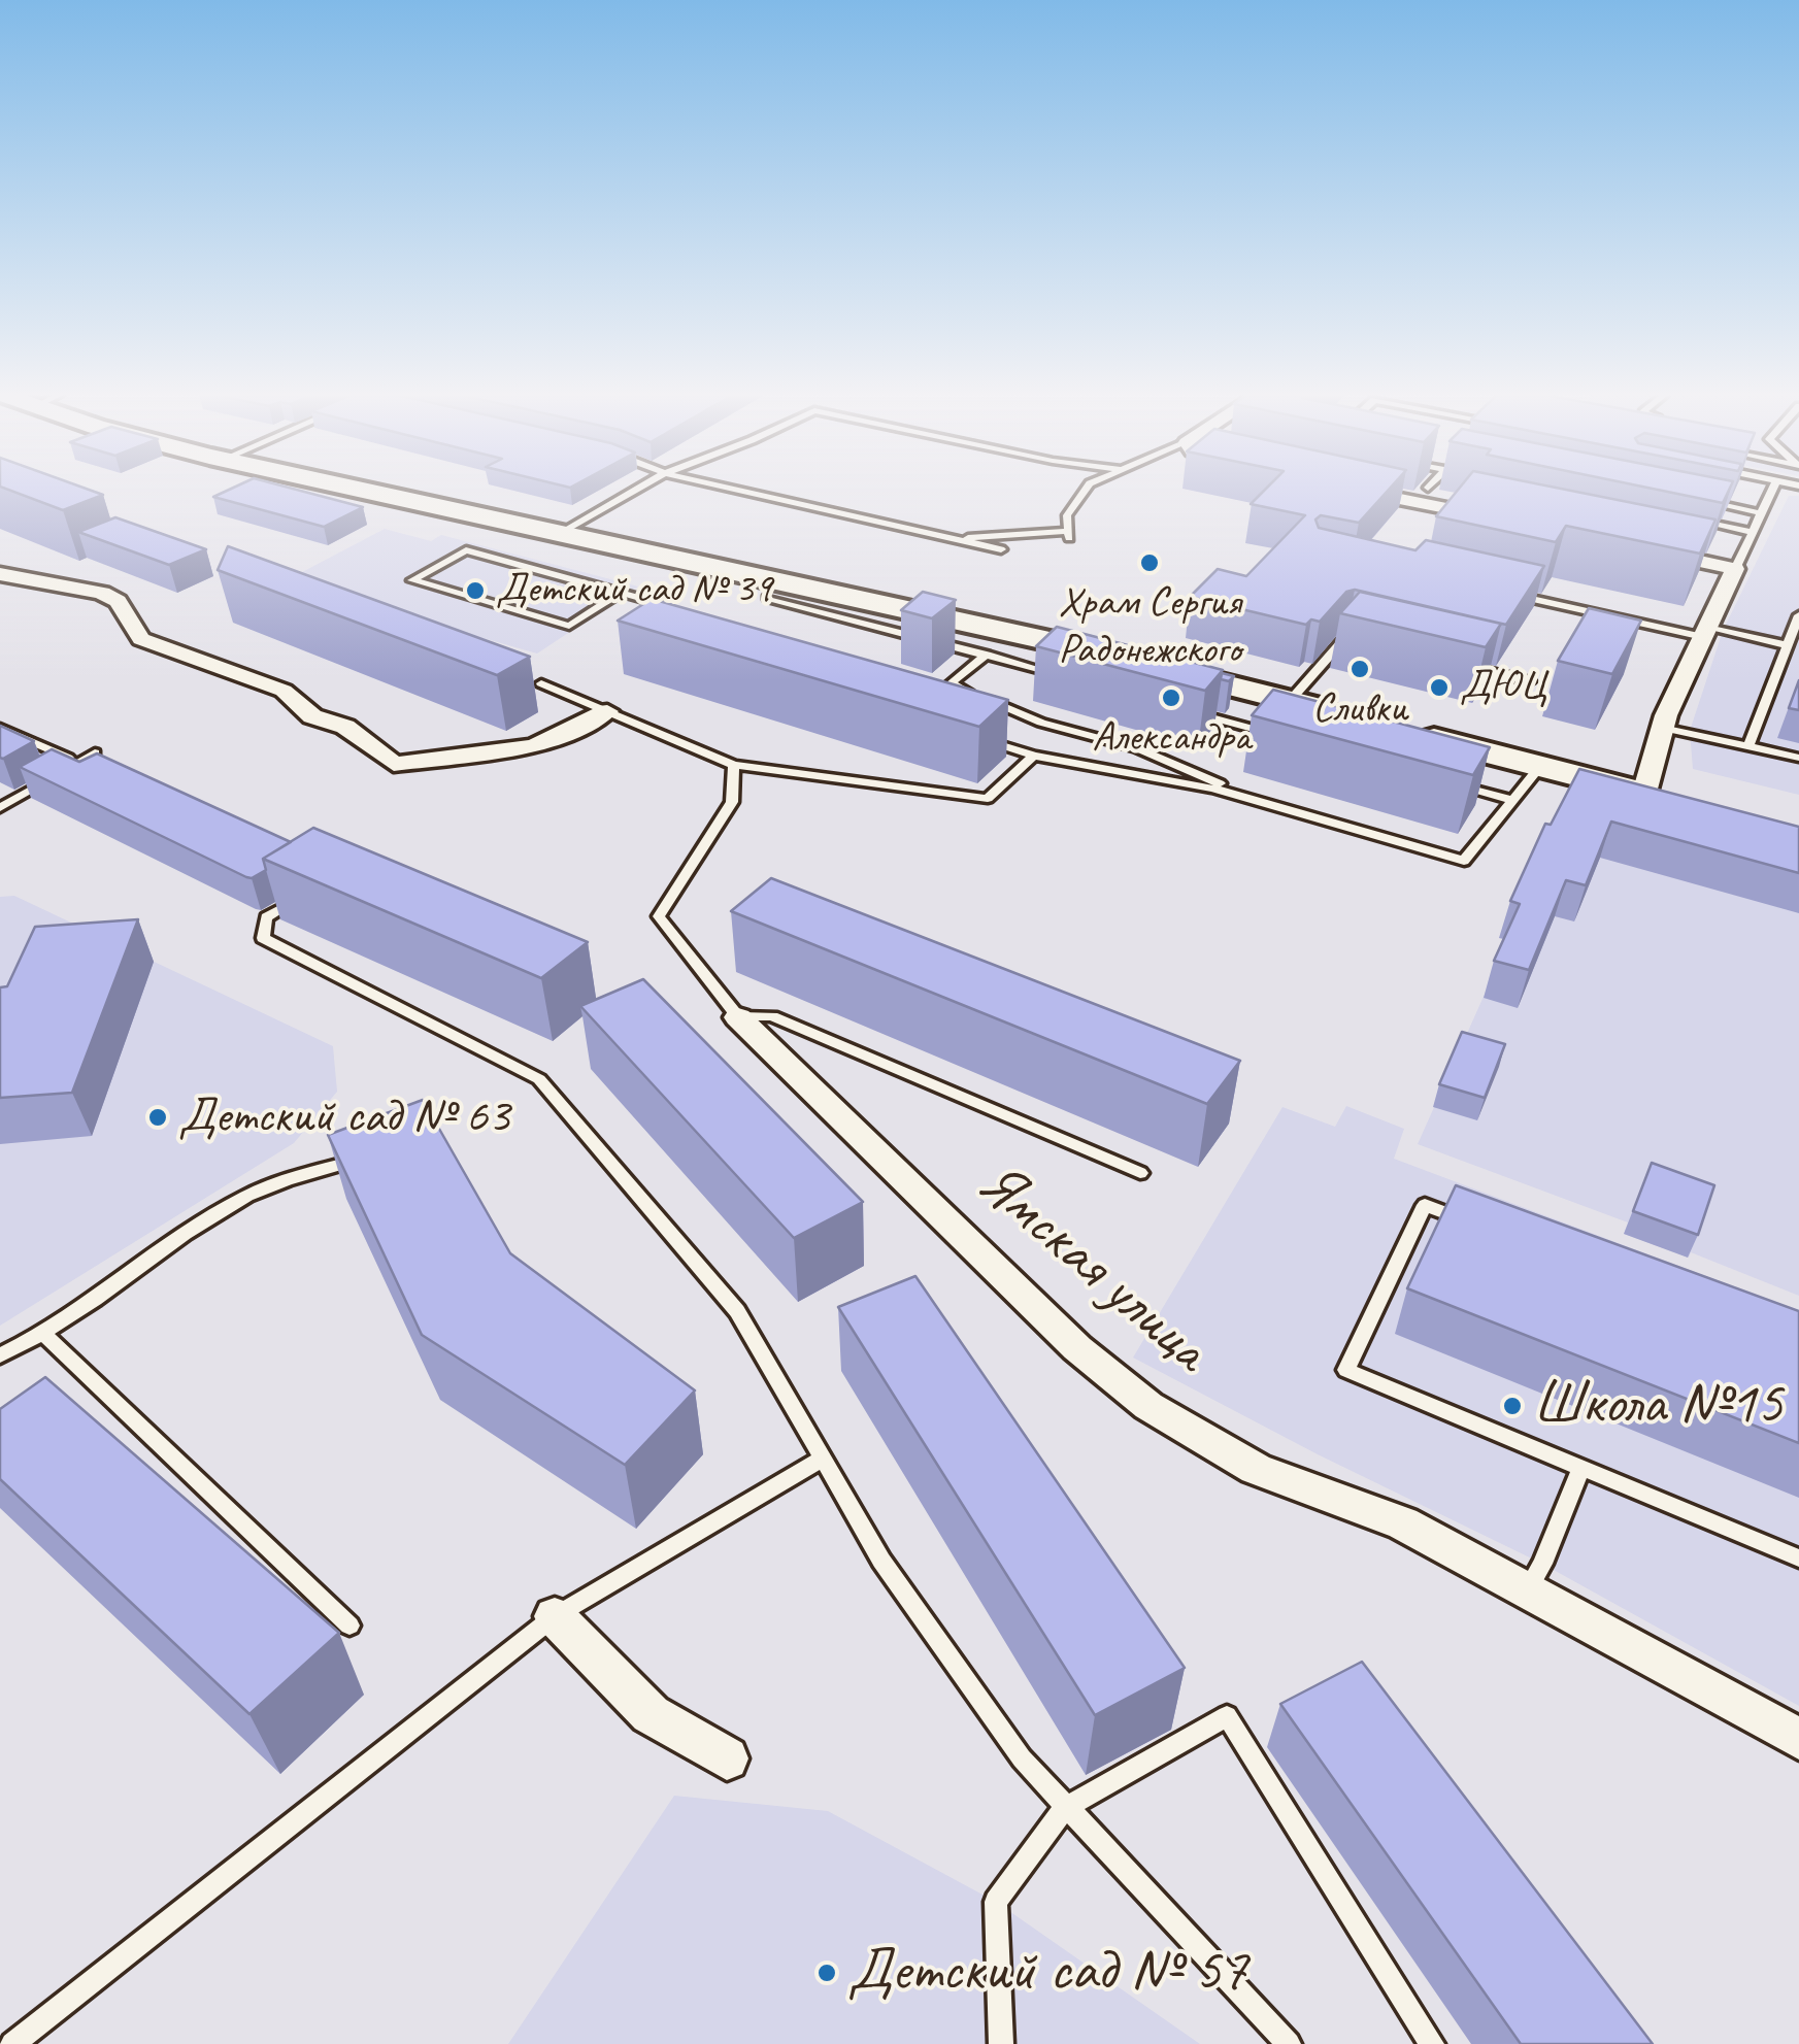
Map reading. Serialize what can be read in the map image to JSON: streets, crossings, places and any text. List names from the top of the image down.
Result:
{
  "streets": {
    "street": ["Ямская улица"]
  },
  "places": [
    "Храм Сергия Радонежского",
    "Детский сад № 39",
    "Сливки",
    "ДЮЦ",
    "Александра",
    "Детский сад № 63",
    "Школа №15",
    "Детский сад № 57"
  ]
}
